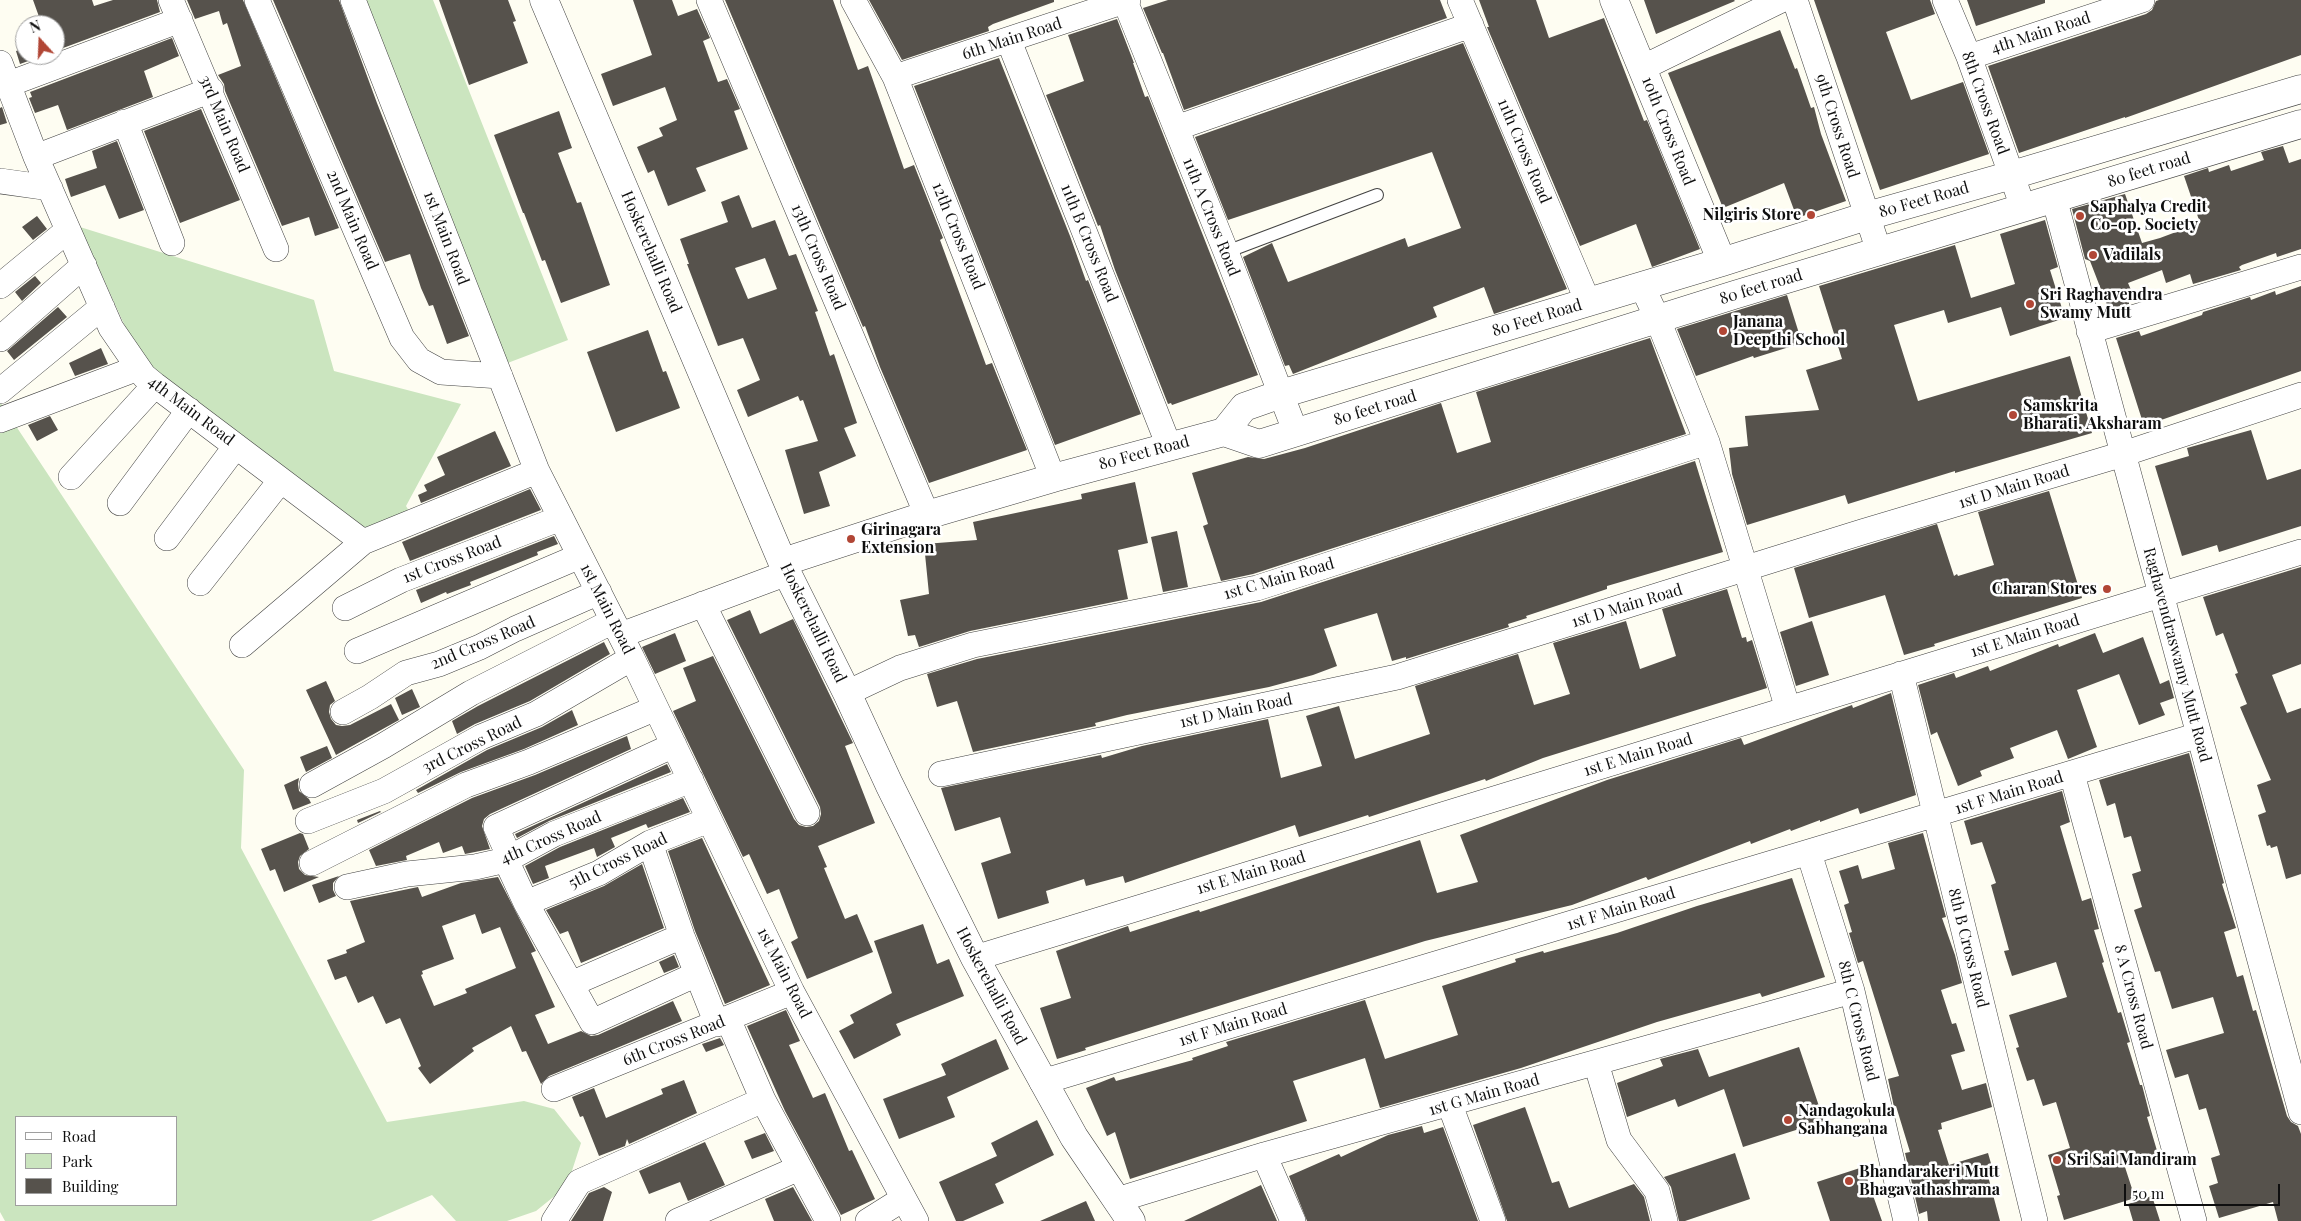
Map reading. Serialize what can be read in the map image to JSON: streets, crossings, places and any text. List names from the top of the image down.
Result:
{
  "streets": {
    "street": [
      "4th Main Road",
      "6th Main Road",
      "8th Cross Road",
      "3rd Main Road",
      "9th Cross Road",
      "10th Cross Road",
      "11th Cross Road",
      "80 feet road",
      "80 Feet Road",
      "11th A Cross Road",
      "2nd Main Road",
      "12th Cross Road",
      "1st Main Road",
      "11th B Cross Road",
      "Hoskerehalli Road",
      "13th Cross Road",
      "1st D Main Road",
      "1st Cross Road",
      "1st C Main Road",
      "1st E Main Road",
      "2nd Cross Road",
      "Raghavendraswamy Mutt Road",
      "3rd Cross Road",
      "1st F Main Road",
      "4th Cross Road",
      "5th Cross Road",
      "8th B Cross Road",
      "8 A Cross Road",
      "8th C Cross Road",
      "6th Cross Road",
      "1st G Main Road"
    ]
  },
  "crossings": [
    ["4th Main Road", "8th Cross Road"],
    ["6th Main Road", "11th A Cross Road"],
    ["6th Main Road", "12th Cross Road"],
    ["6th Main Road", "11th B Cross Road"],
    ["8th Cross Road", "80 feet road"],
    ["8th Cross Road", "80 Feet Road"],
    ["9th Cross Road", "80 feet road"],
    ["9th Cross Road", "80 Feet Road"],
    ["10th Cross Road", "80 Feet Road"],
    ["11th Cross Road", "80 Feet Road"],
    ["80 feet road", "80 Feet Road"],
    ["80 feet road", "11th A Cross Road"],
    ["80 feet road", "Raghavendraswamy Mutt Road"],
    ["80 Feet Road", "11th A Cross Road"],
    ["80 Feet Road", "12th Cross Road"],
    ["80 Feet Road", "11th B Cross Road"],
    ["80 Feet Road", "Hoskerehalli Road"],
    ["80 Feet Road", "13th Cross Road"],
    ["2nd Main Road", "1st Main Road"],
    ["1st Main Road", "1st Cross Road"],
    ["1st Main Road", "2nd Cross Road"],
    ["1st Main Road", "3rd Cross Road"],
    ["1st Main Road", "4th Cross Road"],
    ["1st Main Road", "5th Cross Road"],
    ["1st Main Road", "6th Cross Road"],
    ["Hoskerehalli Road", "1st C Main Road"],
    ["Hoskerehalli Road", "1st E Main Road"],
    ["Hoskerehalli Road", "1st F Main Road"],
    ["Hoskerehalli Road", "1st G Main Road"],
    ["1st D Main Road", "Raghavendraswamy Mutt Road"],
    ["1st E Main Road", "Raghavendraswamy Mutt Road"],
    ["1st E Main Road", "8th B Cross Road"],
    ["Raghavendraswamy Mutt Road", "1st F Main Road"],
    ["1st F Main Road", "8th B Cross Road"],
    ["1st F Main Road", "8 A Cross Road"],
    ["1st F Main Road", "8th C Cross Road"],
    ["8th C Cross Road", "1st G Main Road"]
  ],
  "places": [
    "Nilgiris Store",
    "Saphalya Credit Co-op. Society",
    "Vadilals",
    "Sri Raghavendra Swamy Mutt",
    "Janana Deepthi School",
    "Samskrita Bharati, Aksharam",
    "Girinagara Extension",
    "Charan Stores",
    "Nandagokula Sabhangana",
    "Sri Sai Mandiram",
    "Bhandarakeri Mutt Bhagavathashrama"
  ],
  "legend": ["Road", "Park", "Building"],
  "scale_bar": "50 m",
  "north": "top"
}
